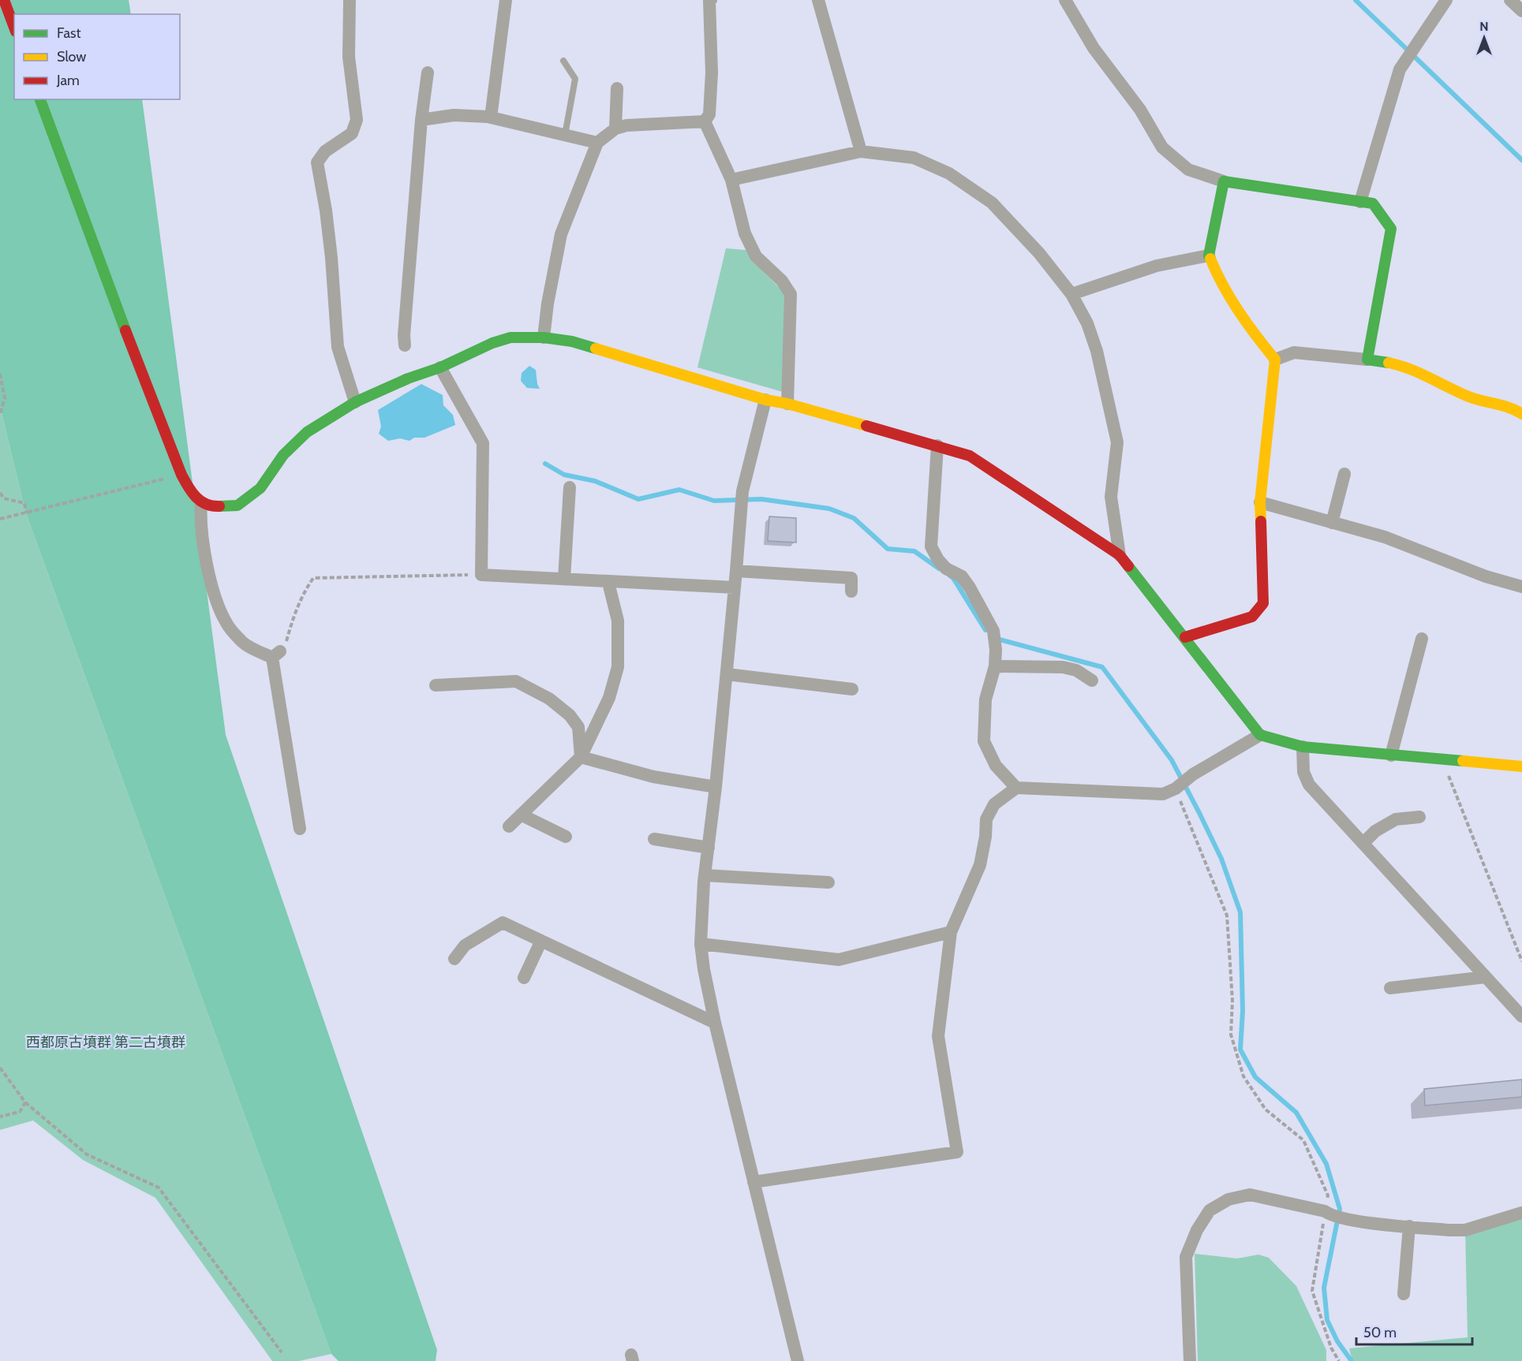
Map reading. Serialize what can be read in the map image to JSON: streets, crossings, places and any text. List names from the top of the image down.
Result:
{
  "parks": ["西都原古墳群 第二古墳群"],
  "legend": ["Fast", "Slow", "Jam"],
  "scale_bar": "50 m",
  "north": "top"
}
